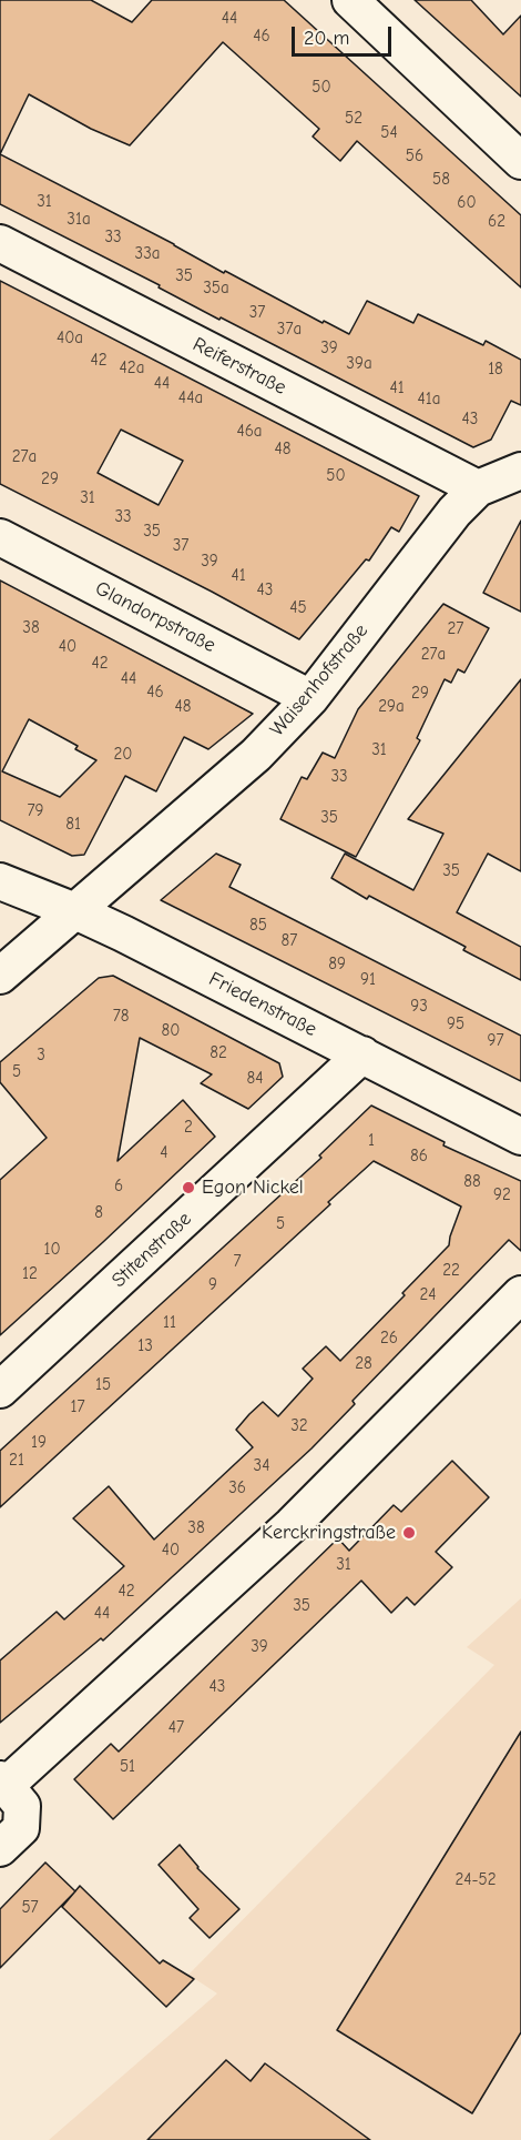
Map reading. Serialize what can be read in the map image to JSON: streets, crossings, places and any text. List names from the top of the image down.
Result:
{
  "streets": {
    "street": [
      "Reiferstraße",
      "Glandorpstraße",
      "Waisenhofstraße",
      "Friedenstraße",
      "Stitenstraße"
    ]
  },
  "crossings": [
    ["Reiferstraße", "Waisenhofstraße"],
    ["Glandorpstraße", "Waisenhofstraße"],
    ["Waisenhofstraße", "Friedenstraße"],
    ["Friedenstraße", "Stitenstraße"]
  ],
  "places": ["Egon Nickel", "Kerckringstraße"],
  "house_numbers": [
    "44",
    "46",
    "50",
    "52",
    "54",
    "56",
    "58",
    "31",
    "60",
    "31a",
    "62",
    "33",
    "33a",
    "35",
    "35a",
    "37",
    "37a",
    "40a",
    "39",
    "42",
    "39a",
    "42a",
    "18",
    "44",
    "41",
    "44a",
    "41a",
    "43",
    "46a",
    "48",
    "27a",
    "50",
    "29",
    "31",
    "33",
    "35",
    "37",
    "39",
    "41",
    "43",
    "45",
    "38",
    "27",
    "40",
    "27a",
    "42",
    "44",
    "46",
    "29",
    "48",
    "29a",
    "31",
    "20",
    "33",
    "79",
    "35",
    "81",
    "35",
    "85",
    "87",
    "89",
    "91",
    "93",
    "78",
    "95",
    "80",
    "97",
    "82",
    "3",
    "5",
    "84",
    "2",
    "1",
    "4",
    "86",
    "88",
    "6",
    "92",
    "8",
    "5",
    "10",
    "7",
    "22",
    "12",
    "9",
    "24",
    "11",
    "26",
    "13",
    "28",
    "15",
    "17",
    "32",
    "19",
    "21",
    "34",
    "36",
    "38",
    "40",
    "31",
    "42",
    "35",
    "44",
    "39",
    "43",
    "47",
    "51",
    "24-52",
    "57"
  ],
  "scale_bar": "20 m"
}
